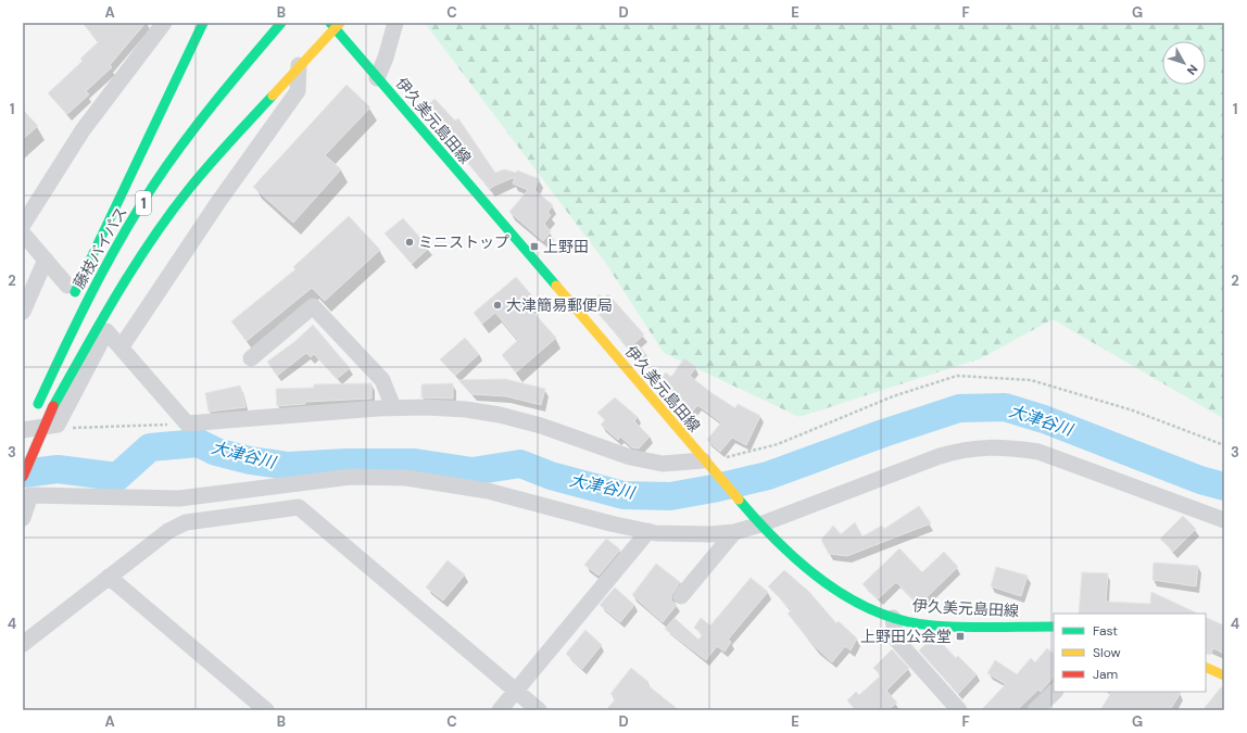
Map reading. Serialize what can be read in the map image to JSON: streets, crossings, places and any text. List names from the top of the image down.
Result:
{
  "streets": {
    "main road": ["伊久美元島田線", "1", "藤枝バイパス"]
  },
  "crossings": [
    ["伊久美元島田線", "1"]
  ],
  "water": ["大津谷川"],
  "places": {
    "other": ["ミニストップ", "大津簡易郵便局"],
    "transit": ["上野田", "上野田公会堂"]
  },
  "legend": ["Fast", "Slow", "Jam"],
  "north": "bottom right",
  "grid": {
    "columns": [
      "A",
      "B",
      "C",
      "D",
      "E",
      "F",
      "G"
    ],
    "rows": [
      "1",
      "2",
      "3",
      "4"
    ]
  }
}
